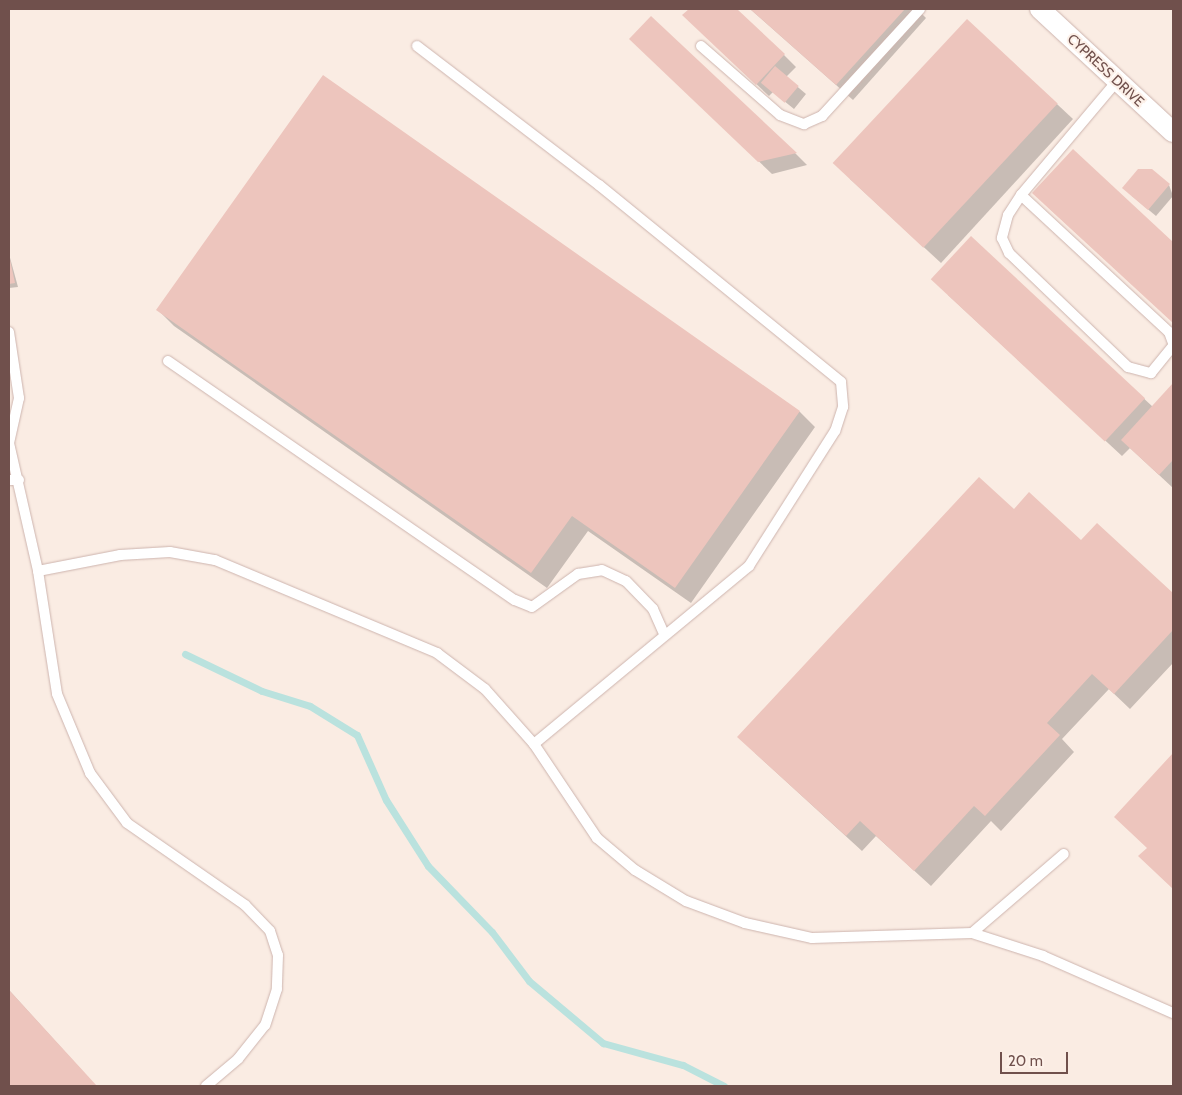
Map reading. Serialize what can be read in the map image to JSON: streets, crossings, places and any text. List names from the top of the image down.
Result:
{
  "streets": {
    "street": ["CYPRESS DRIVE"]
  },
  "scale_bar": "20 m"
}
